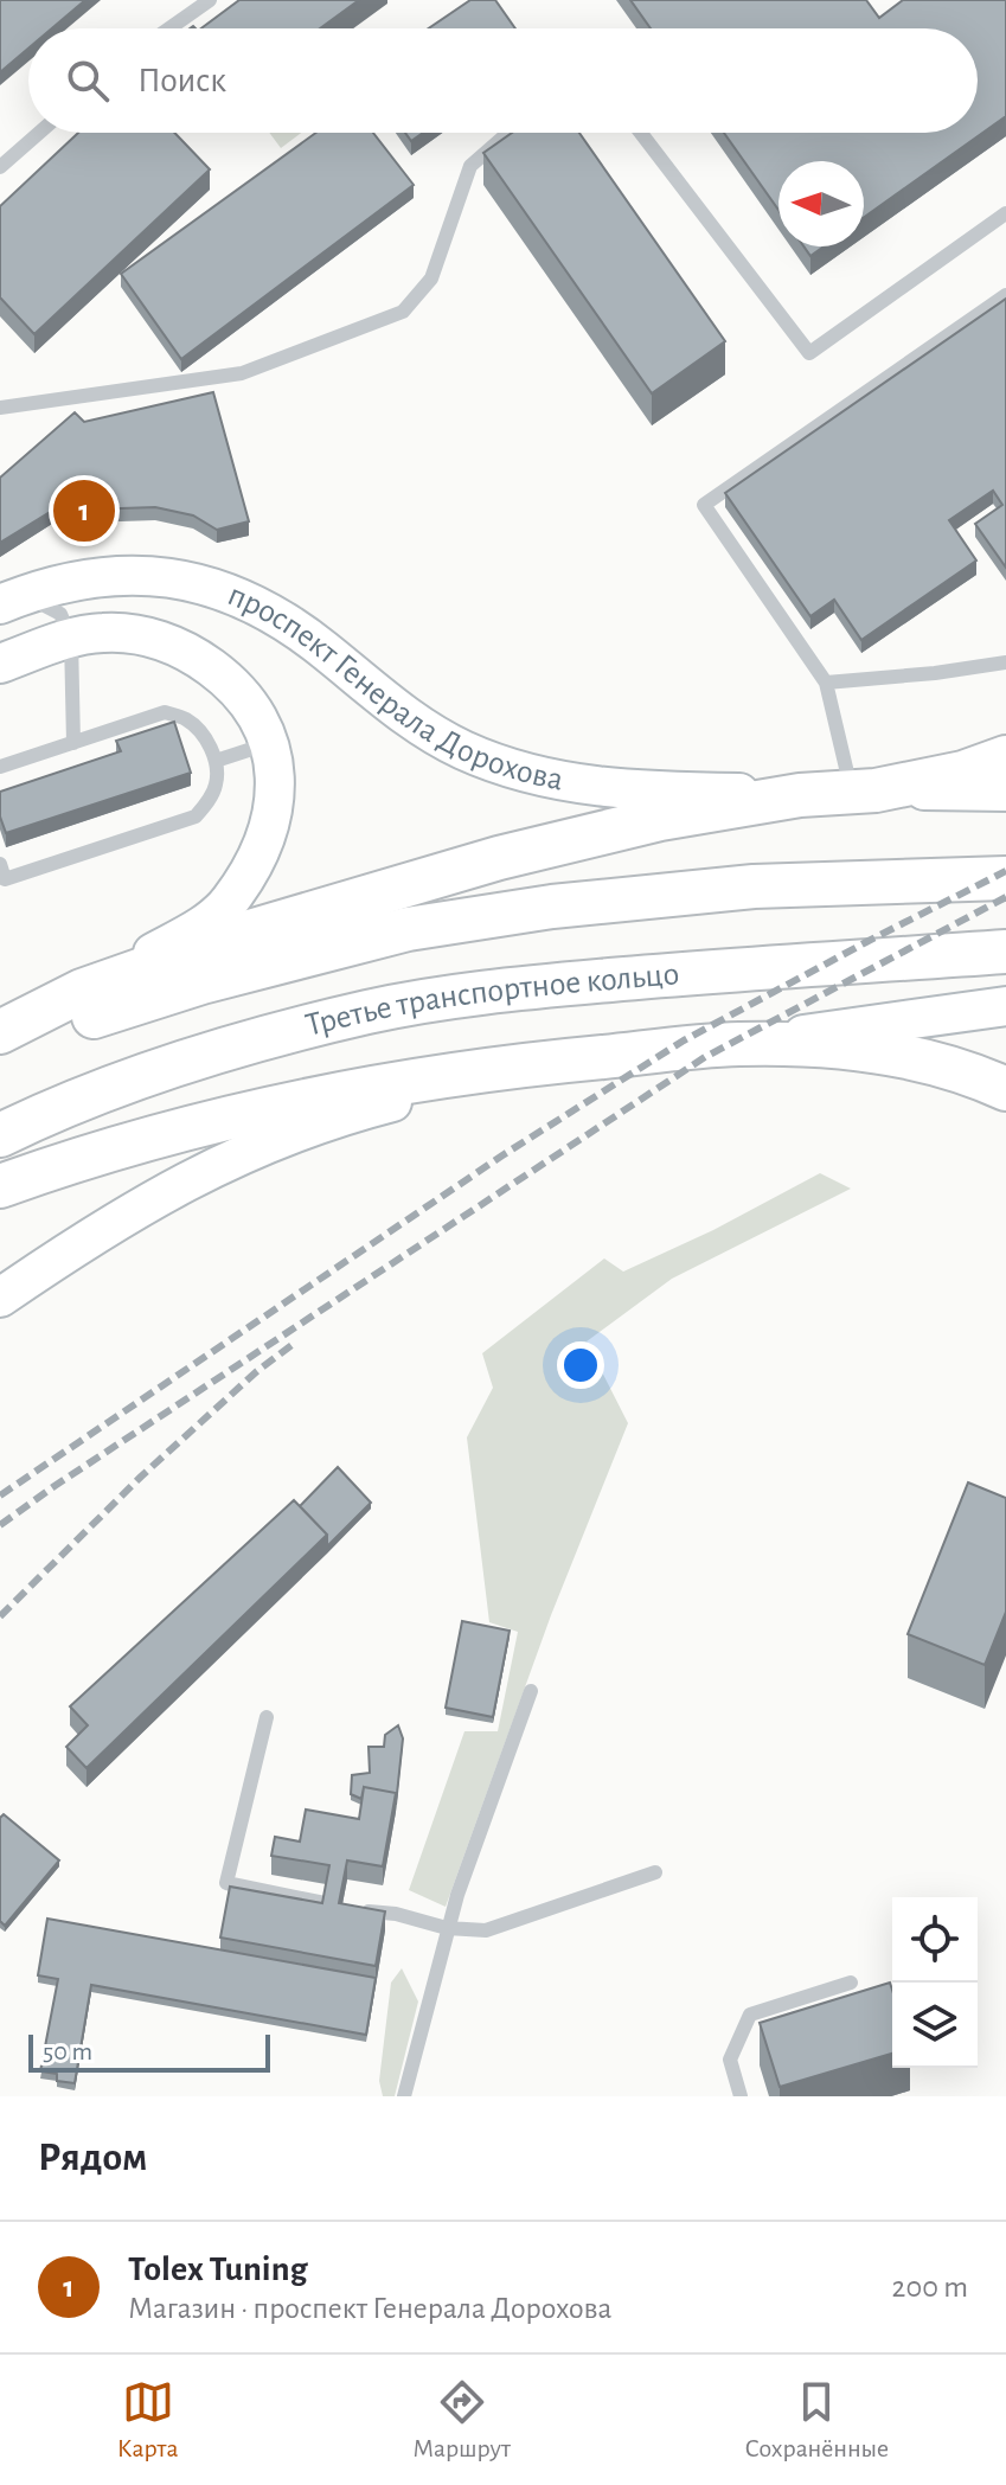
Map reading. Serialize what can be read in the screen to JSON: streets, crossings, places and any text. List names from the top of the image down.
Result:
{
  "streets": {
    "main road": ["проспект Генерала Дорохова", "Третье транспортное кольцо"]
  },
  "scale_bar": "50 m",
  "north": "left",
  "page": {
    "search": "Поиск",
    "pins": "1",
    "scale": "50 m",
    "heading": "Рядом",
    "list": [
      {
        "mark": "1",
        "name": "Tolex Tuning",
        "note": "Магазин · проспект Генерала Дорохова",
        "value": "200 m"
      }
    ],
    "nav": ["Карта", "Маршрут", "Сохранённые"]
  }
}
